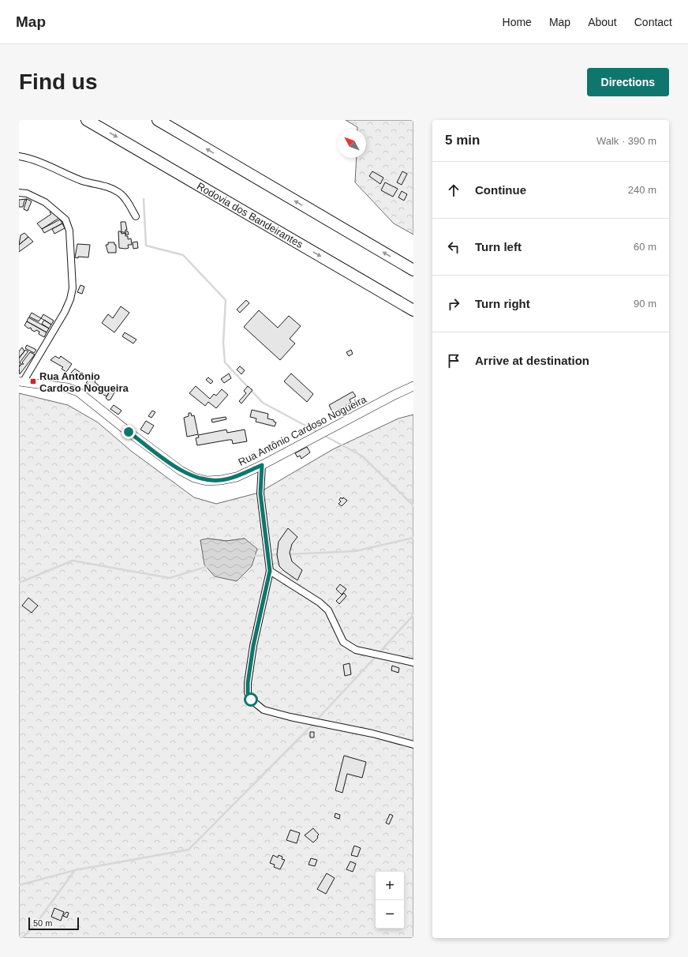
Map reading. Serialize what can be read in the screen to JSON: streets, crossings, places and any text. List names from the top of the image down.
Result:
{
  "streets": {
    "highway": ["Rodovia dos Bandeirantes"],
    "main road": ["Rua Antônio Cardoso Nogueira"]
  },
  "places": {
    "transit": ["Rua Antônio Cardoso Nogueira"]
  },
  "scale_bar": "50 m",
  "north": "top left",
  "page": {
    "header": "Map",
    "nav": [
      "Home",
      "Map",
      "About",
      "Contact"
    ],
    "buttons": "Directions",
    "title": "Find us",
    "heading": ["5 min", "Walk · 390 m"],
    "list": [
      ["Continue", "240 m"],
      ["Turn left", "60 m"],
      ["Turn right", "90 m"],
      "Arrive at destination"
    ],
    "map_buttons": ["+", "−"],
    "scale": "50 m"
  }
}
